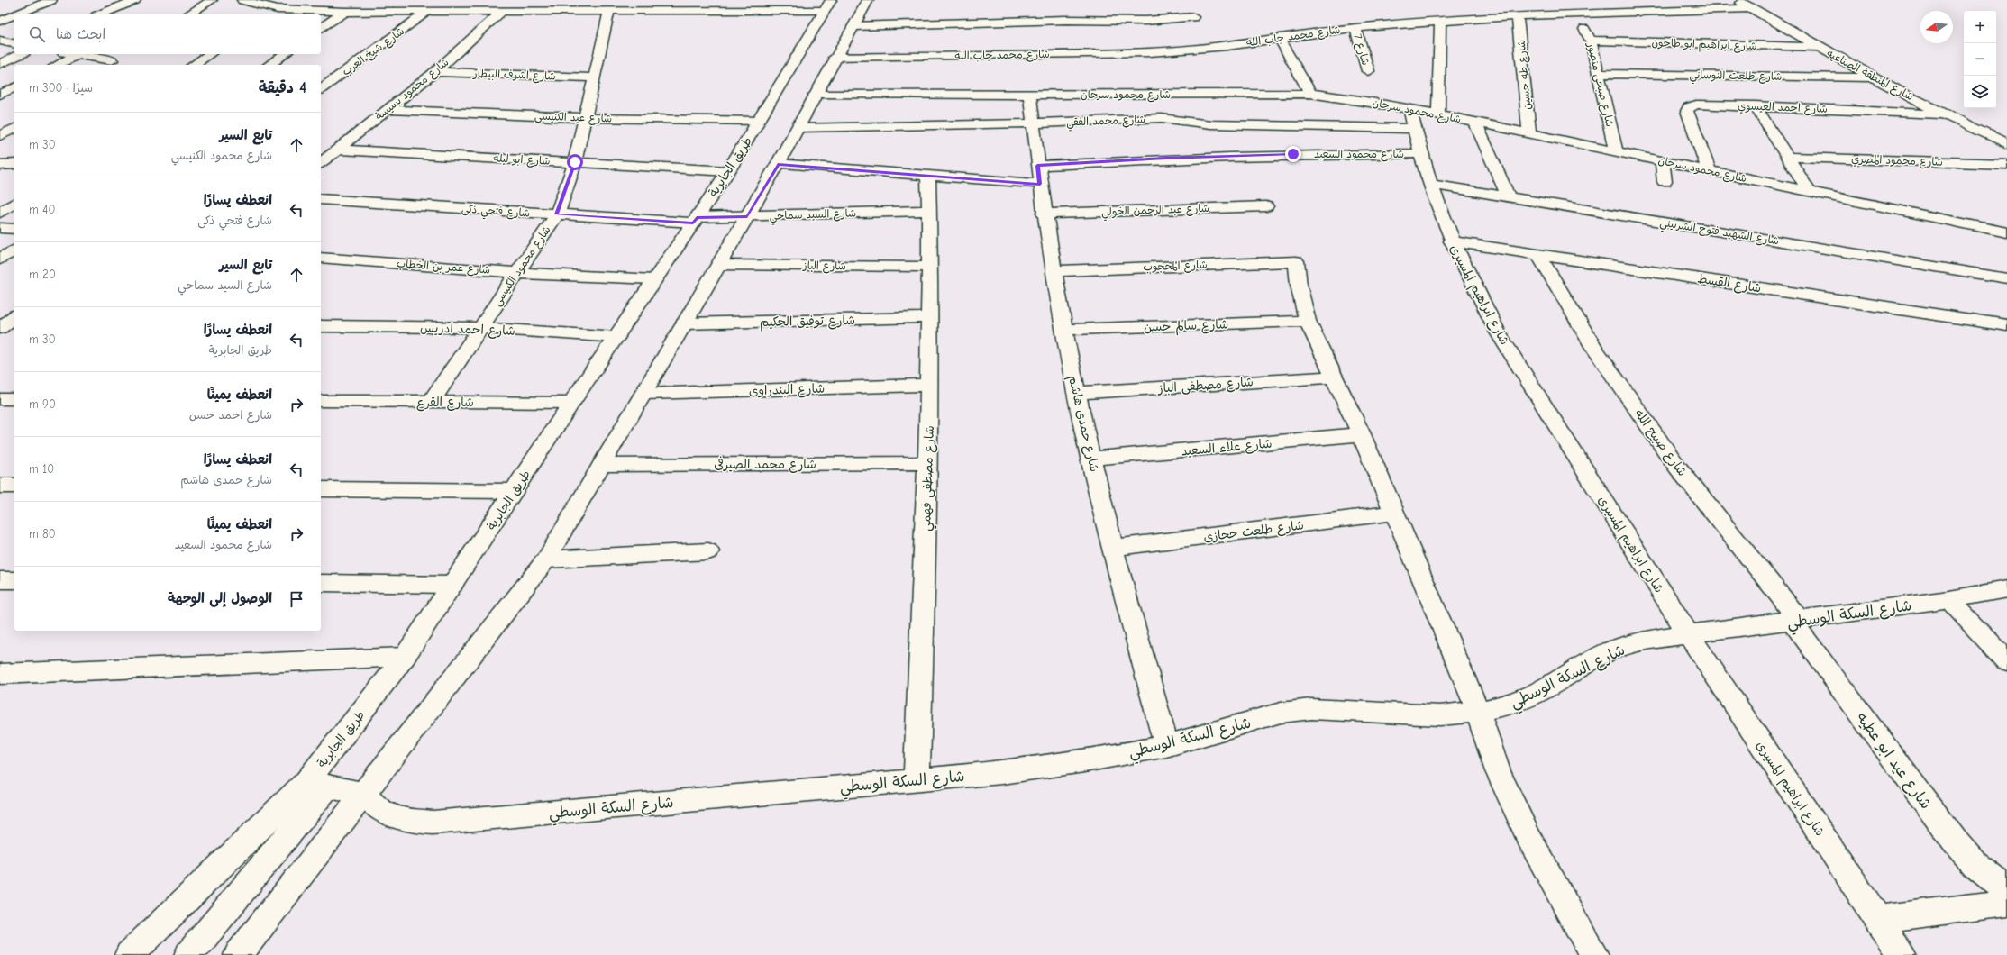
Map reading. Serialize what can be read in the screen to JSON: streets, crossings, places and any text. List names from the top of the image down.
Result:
{
  "streets": {
    "street": [
      "شارع محمد جاب الله",
      "شارع ابراهيم ابو طاحون",
      "شارع 7",
      "شارع شيخ العرب",
      "شارع اشرف البيطار",
      "شارع طه حسين",
      "شارع المنطقة الصناعيه",
      "شارع طلعت النوساني",
      "شارع صبحى منصور",
      "شارع محمود بسيسة",
      "شارع محمود سرحان",
      "شارع احمد العيسوي",
      "شارع عيد الكنيسى",
      "شارع محمد الفقي",
      "شارع محمود السعيد",
      "شارع ابو ليله",
      "شارع محمود المصري",
      "طريق الجابرية",
      "شارع عبد الرحمن الخولي",
      "شارع فتحي ذكى",
      "شارع السيد سماحي",
      "شارع الشهيد فتوح الشربيني",
      "شارع محمود الكنيسي",
      "شارع الباز",
      "شارع المحجوب",
      "شارع عمر بن الخطاب",
      "شارع القسط",
      "شارع ابراهيم المسيرى",
      "شارع توفيق الحكيم",
      "شارع سالم حسن",
      "شارع احمد ادريس",
      "شارع مصطفى الباز",
      "شارع البندراوى",
      "شارع القرع",
      "شارع حمدى هاشم",
      "شارع صبيح الله",
      "شارع علاء السعيد",
      "شارع محمد الصيرفى",
      "شارع مصطفى فهمي",
      "شارع طلعت حجازى",
      "شارع السكة الوسطي",
      "شارع عيد ابو عطيه"
    ]
  },
  "crossings": [
    ["شارع محمد جاب الله", "شارع 7"],
    ["شارع محمد جاب الله", "شارع طه حسين"],
    ["شارع محمد جاب الله", "شارع المنطقة الصناعيه"],
    ["شارع ابراهيم ابو طاحون", "شارع المنطقة الصناعيه"],
    ["شارع ابراهيم ابو طاحون", "شارع صبحى منصور"],
    ["شارع اشرف البيطار", "شارع محمود بسيسة"],
    ["شارع اشرف البيطار", "شارع محمود الكنيسي"],
    ["شارع طه حسين", "شارع محمود سرحان"],
    ["شارع المنطقة الصناعيه", "شارع طلعت النوساني"],
    ["شارع المنطقة الصناعيه", "شارع احمد العيسوي"],
    ["شارع طلعت النوساني", "شارع صبحى منصور"],
    ["شارع صبحى منصور", "شارع محمود سرحان"],
    ["شارع محمود بسيسة", "شارع عيد الكنيسى"],
    ["شارع محمود بسيسة", "شارع ابو ليله"],
    ["شارع محمود سرحان", "شارع احمد العيسوي"],
    ["شارع محمود سرحان", "شارع ابراهيم المسيرى"],
    ["شارع محمود سرحان", "شارع حمدى هاشم"],
    ["شارع عيد الكنيسى", "طريق الجابرية"],
    ["شارع عيد الكنيسى", "شارع محمود الكنيسي"],
    ["شارع محمد الفقي", "شارع ابراهيم المسيرى"],
    ["شارع محمد الفقي", "شارع حمدى هاشم"],
    ["شارع محمود السعيد", "شارع ابراهيم المسيرى"],
    ["شارع محمود السعيد", "شارع حمدى هاشم"],
    ["شارع ابو ليله", "طريق الجابرية"],
    ["شارع ابو ليله", "شارع محمود الكنيسي"],
    ["طريق الجابرية", "شارع فتحي ذكى"],
    ["طريق الجابرية", "شارع السيد سماحي"],
    ["طريق الجابرية", "شارع عمر بن الخطاب"],
    ["طريق الجابرية", "شارع احمد ادريس"],
    ["طريق الجابرية", "شارع القرع"],
    ["شارع عبد الرحمن الخولي", "شارع حمدى هاشم"],
    ["شارع فتحي ذكى", "شارع السيد سماحي"],
    ["شارع فتحي ذكى", "شارع محمود الكنيسي"],
    ["شارع السيد سماحي", "شارع مصطفى فهمي"],
    ["شارع الشهيد فتوح الشربيني", "شارع ابراهيم المسيرى"],
    ["شارع محمود الكنيسي", "شارع عمر بن الخطاب"],
    ["شارع محمود الكنيسي", "شارع احمد ادريس"],
    ["شارع محمود الكنيسي", "شارع القرع"],
    ["شارع الباز", "شارع مصطفى فهمي"],
    ["شارع المحجوب", "شارع سالم حسن"],
    ["شارع المحجوب", "شارع حمدى هاشم"],
    ["شارع القسط", "شارع ابراهيم المسيرى"],
    ["شارع القسط", "شارع صبيح الله"],
    ["شارع ابراهيم المسيرى", "شارع السكة الوسطي"],
    ["شارع توفيق الحكيم", "شارع مصطفى فهمي"],
    ["شارع سالم حسن", "شارع حمدى هاشم"],
    ["شارع مصطفى الباز", "شارع حمدى هاشم"],
    ["شارع البندراوى", "شارع مصطفى فهمي"],
    ["شارع حمدى هاشم", "شارع علاء السعيد"],
    ["شارع حمدى هاشم", "شارع طلعت حجازى"],
    ["شارع حمدى هاشم", "شارع السكة الوسطي"],
    ["شارع صبيح الله", "شارع السكة الوسطي"],
    ["شارع صبيح الله", "شارع عيد ابو عطيه"],
    ["شارع محمد الصيرفى", "شارع مصطفى فهمي"],
    ["شارع مصطفى فهمي", "شارع السكة الوسطي"],
    ["شارع السكة الوسطي", "شارع عيد ابو عطيه"]
  ],
  "north": "left",
  "page": {
    "map_buttons": ["+", "−"],
    "search": "ابحث هنا",
    "heading": ["4 دقيقة", "سيرًا · 300 m"],
    "list": [
      ["تابع السير", "شارع محمود الكنيسي", "30 m"],
      ["انعطف يسارًا", "شارع فتحي ذكى", "40 m"],
      ["تابع السير", "شارع السيد سماحي", "20 m"],
      ["انعطف يسارًا", "طريق الجابرية", "30 m"],
      ["انعطف يمينًا", "شارع احمد حسن", "90 m"],
      ["انعطف يسارًا", "شارع حمدى هاشم", "10 m"],
      ["انعطف يمينًا", "شارع محمود السعيد", "80 m"],
      "الوصول إلى الوجهة"
    ]
  }
}
